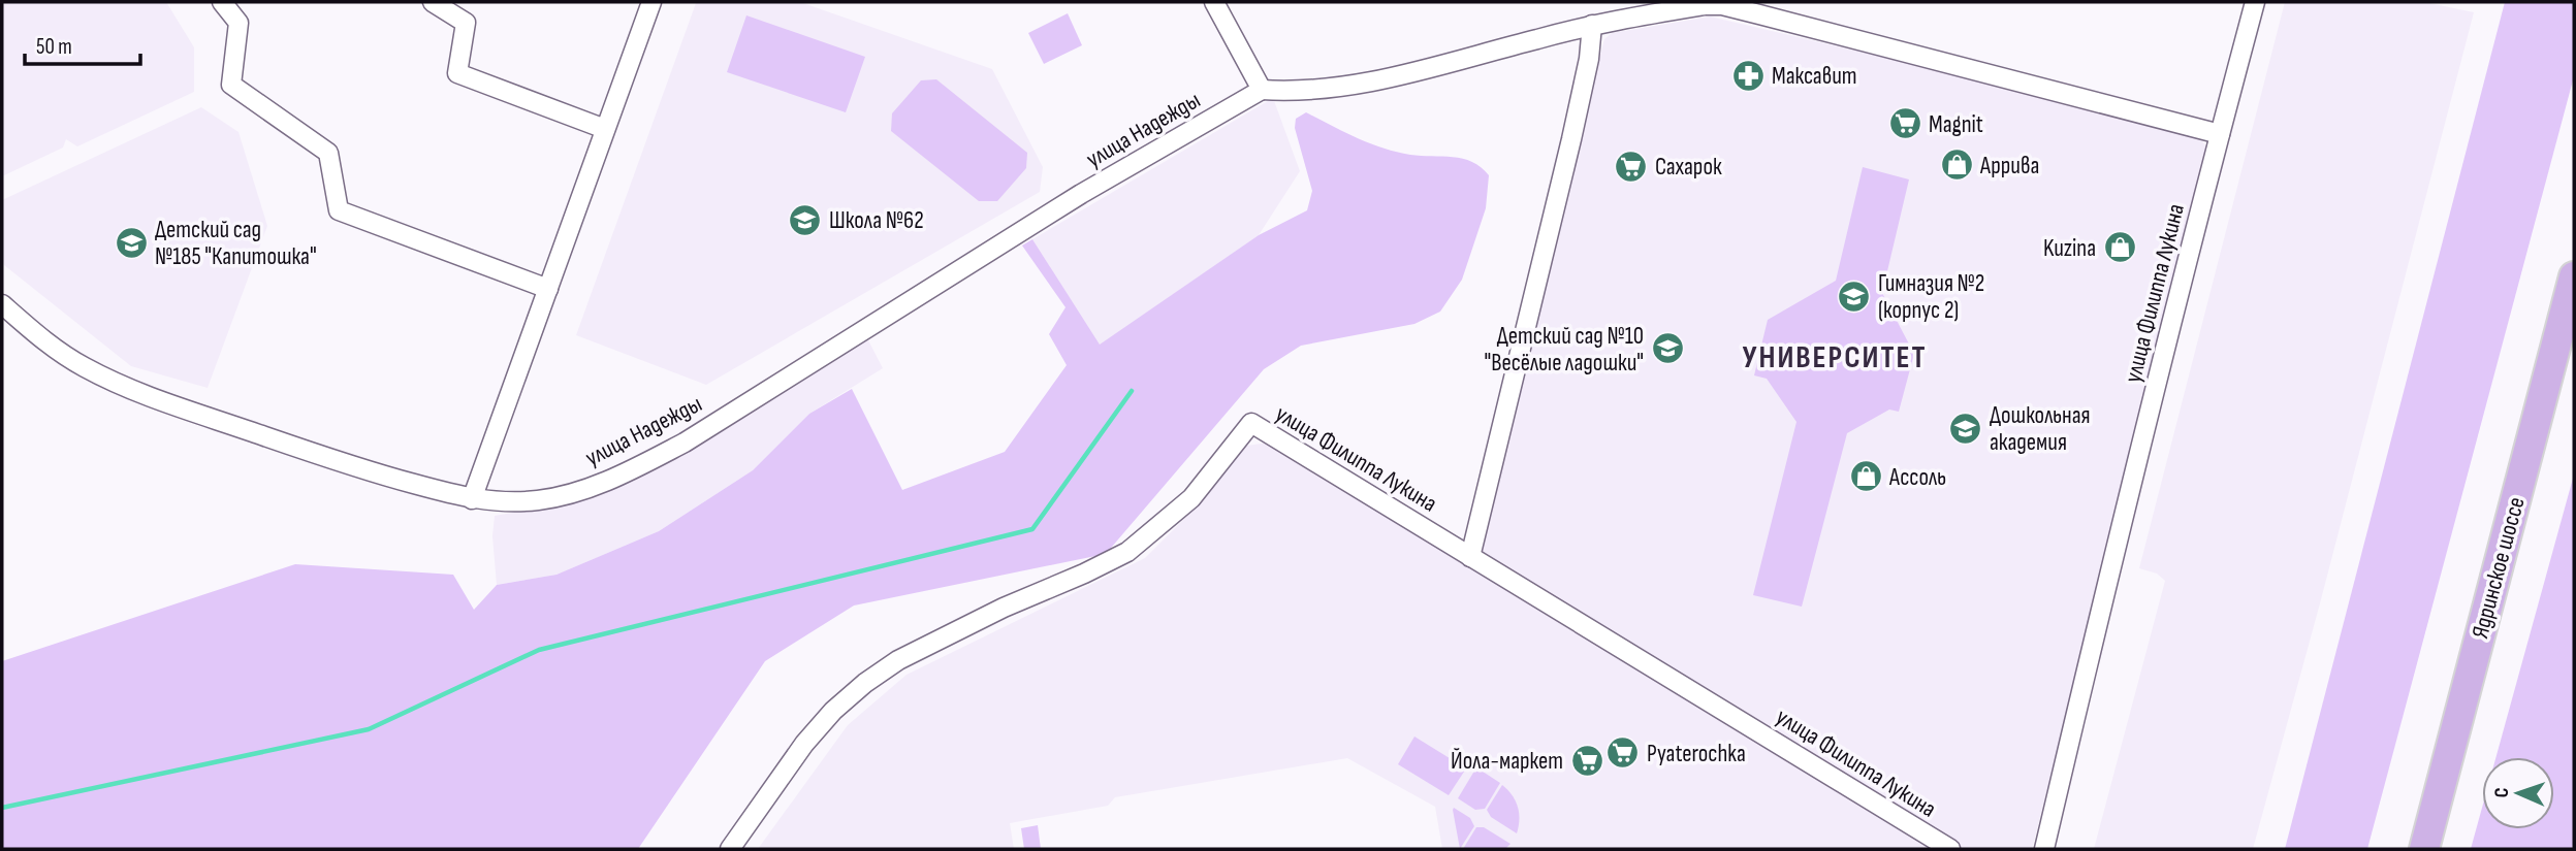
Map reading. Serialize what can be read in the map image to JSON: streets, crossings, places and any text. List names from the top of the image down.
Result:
{
  "streets": {
    "main road": ["Ядринское шоссе"],
    "street": ["улица Надежды", "улица Филиппа Лукина"]
  },
  "districts": ["УНИВЕРСИТЕТ"],
  "places": {
    "pharmacy": ["Максавит"],
    "supermarket": [
      "Magnit",
      "Сахарок",
      "Pyaterochka",
      "Йола-маркет"
    ],
    "shop": ["Аррива", "Kuzina", "Ассоль"],
    "school or university": [
      "Школа №62",
      "Детский сад №185 \"Капитошка\"",
      "Гимназия №2 (корпус 2)",
      "Детский сад №10 \"Весёлые ладошки\"",
      "Дошкольная академия"
    ]
  },
  "scale_bar": "50 m",
  "north": "left"
}
